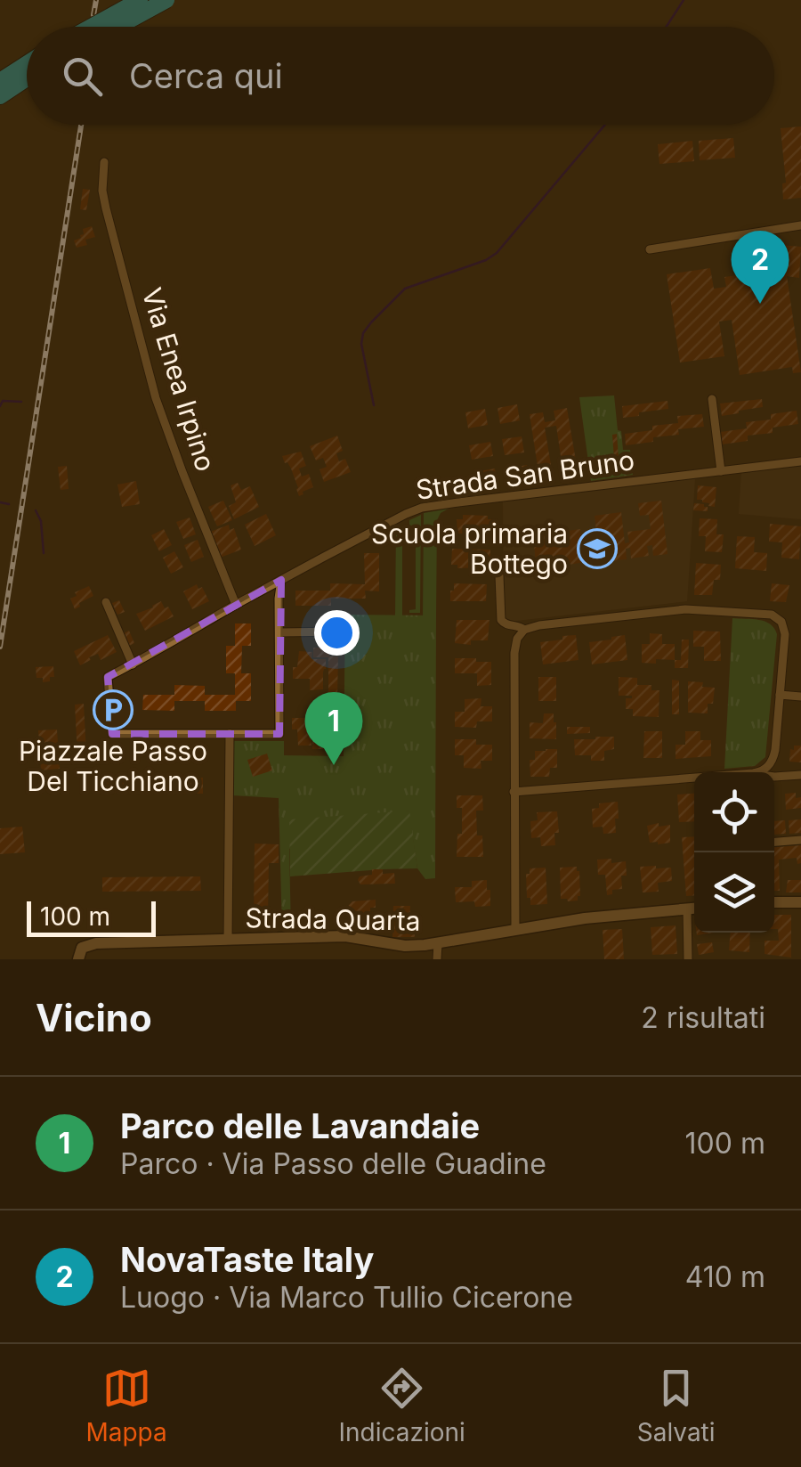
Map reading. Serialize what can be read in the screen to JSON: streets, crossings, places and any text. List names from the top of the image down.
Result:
{
  "streets": {
    "street": ["Via Enea Irpino", "Strada San Bruno", "Strada Quarta"]
  },
  "crossings": [
    ["Via Enea Irpino", "Strada San Bruno"]
  ],
  "places": {
    "school or university": ["Scuola primaria Bottego"],
    "parking": ["Piazzale Passo Del Ticchiano"]
  },
  "scale_bar": "100 m",
  "page": {
    "search": "Cerca qui",
    "pins": ["2", "1"],
    "scale": "100 m",
    "heading": ["Vicino", "2 risultati"],
    "list": [
      {
        "mark": "1",
        "name": "Parco delle Lavandaie",
        "note": "Parco · Via Passo delle Guadine",
        "value": "100 m"
      },
      {
        "mark": "2",
        "name": "NovaTaste Italy",
        "note": "Luogo · Via Marco Tullio Cicerone",
        "value": "410 m"
      }
    ],
    "nav": ["Mappa", "Indicazioni", "Salvati"]
  }
}
